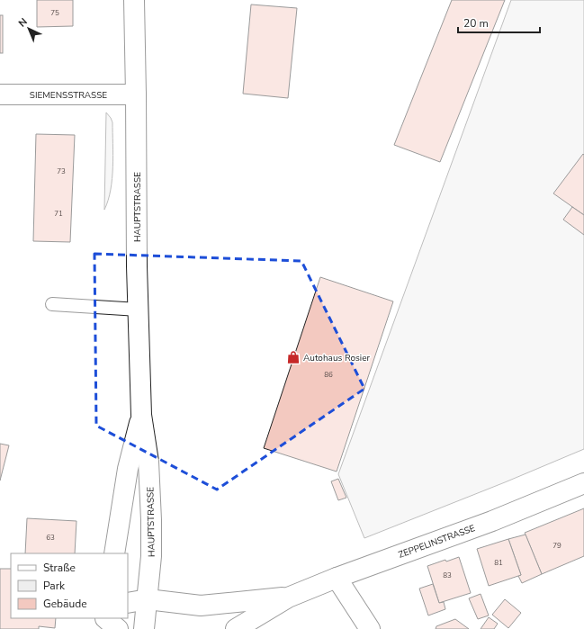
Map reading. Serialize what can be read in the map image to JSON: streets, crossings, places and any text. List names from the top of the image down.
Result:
{
  "streets": {
    "main road": ["SIEMENSSTRASSE", "HAUPTSTRASSE", "ZEPPELINSTRASSE"]
  },
  "crossings": [
    ["SIEMENSSTRASSE", "HAUPTSTRASSE"],
    ["HAUPTSTRASSE", "ZEPPELINSTRASSE"]
  ],
  "places": {
    "shop": ["Autohaus Rosier"]
  },
  "house_numbers": [
    "75",
    "73",
    "71",
    "86",
    "63",
    "79",
    "81",
    "83"
  ],
  "legend": ["Straße", "Park", "Gebäude"],
  "scale_bar": "20 m",
  "north": "top left"
}
